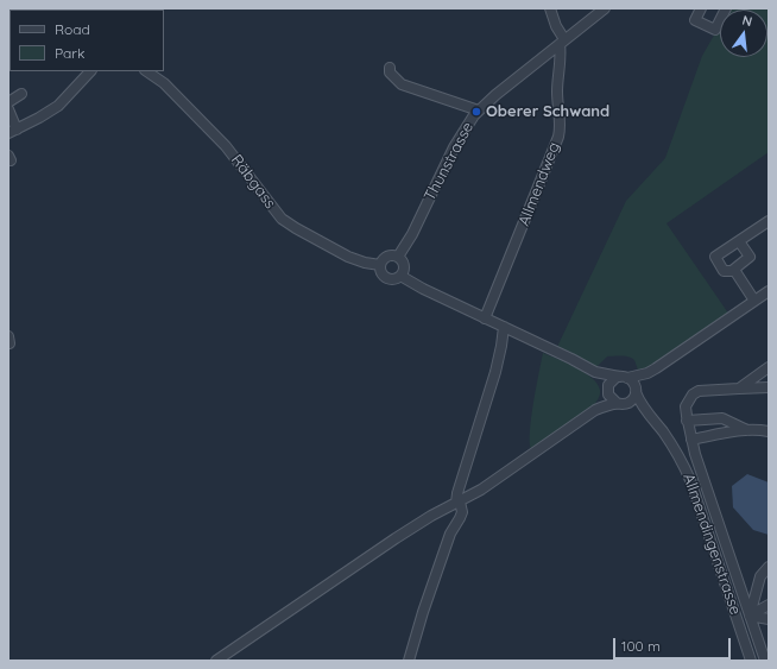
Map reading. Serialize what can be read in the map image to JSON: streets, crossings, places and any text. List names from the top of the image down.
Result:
{
  "streets": {
    "street": [
      "Thunstrasse",
      "Räbgass",
      "Allmendweg",
      "Allmendingenstrasse"
    ]
  },
  "crossings": [
    ["Thunstrasse", "Räbgass"],
    ["Thunstrasse", "Allmendweg"]
  ],
  "places": ["Oberer Schwand"],
  "legend": ["Road", "Park"],
  "scale_bar": "100 m",
  "north": "top"
}
